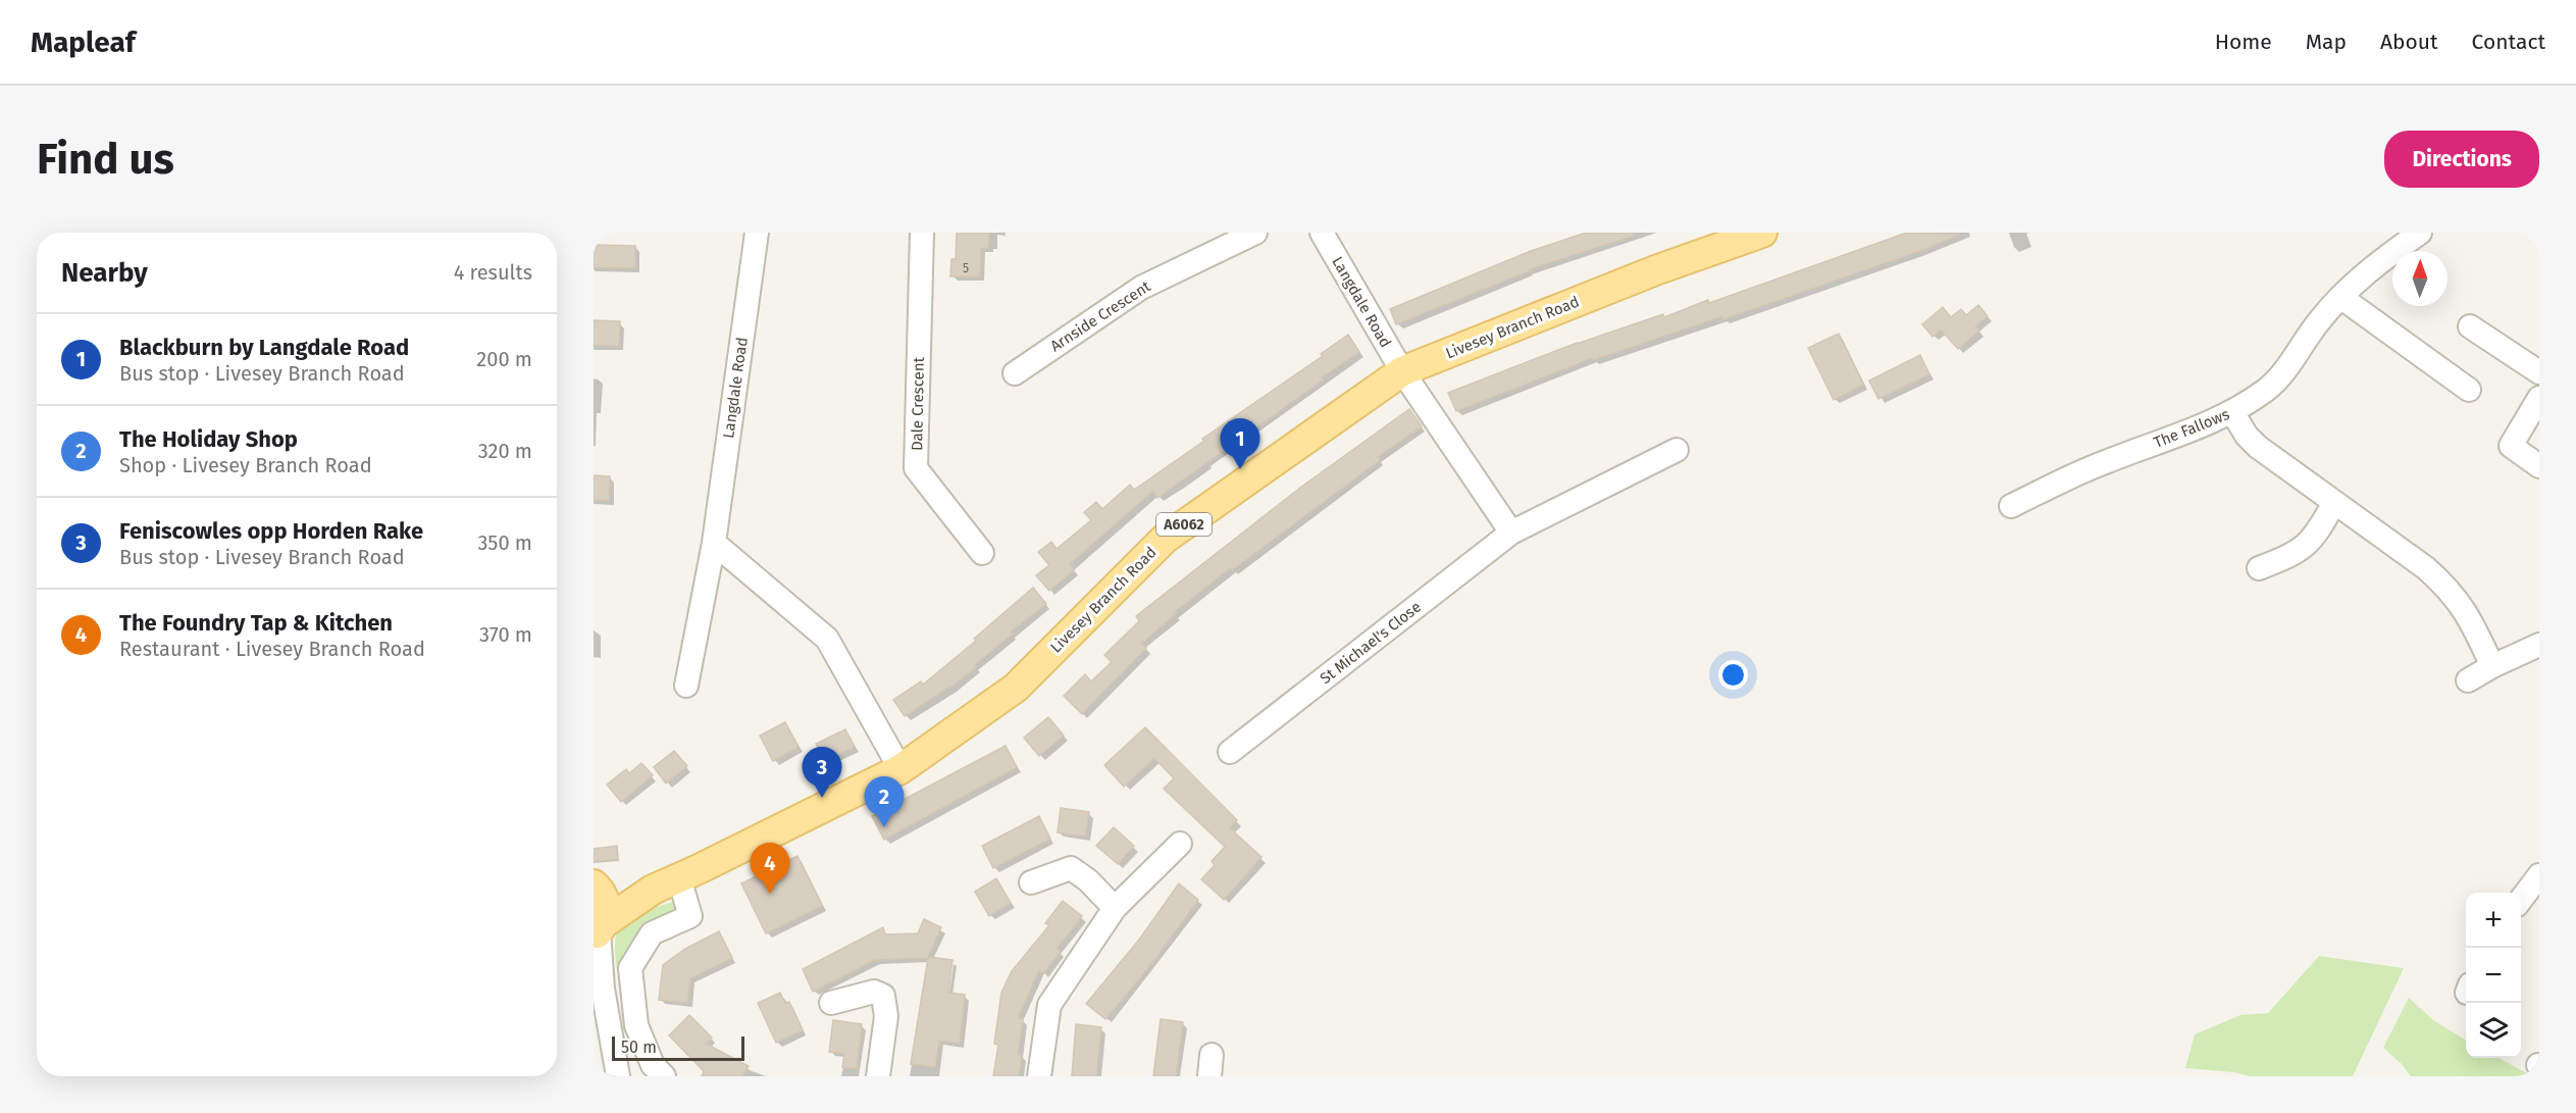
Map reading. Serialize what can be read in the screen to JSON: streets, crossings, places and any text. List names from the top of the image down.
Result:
{
  "streets": {
    "main road": ["Livesey Branch Road", "A6062"],
    "street": [
      "Langdale Road",
      "Arnside Crescent",
      "Dale Crescent",
      "The Fallows",
      "St Michael's Close"
    ]
  },
  "crossings": [
    ["Langdale Road", "Livesey Branch Road"]
  ],
  "house_numbers": ["5"],
  "scale_bar": "50 m",
  "north": "top",
  "page": {
    "header": "Mapleaf",
    "nav": [
      "Home",
      "Map",
      "About",
      "Contact"
    ],
    "buttons": "Directions",
    "title": "Find us",
    "heading": ["Nearby", "4 results"],
    "list": [
      {
        "mark": "1",
        "name": "Blackburn by Langdale Road",
        "note": "Bus stop · Livesey Branch Road",
        "value": "200 m"
      },
      {
        "mark": "2",
        "name": "The Holiday Shop",
        "note": "Shop · Livesey Branch Road",
        "value": "320 m"
      },
      {
        "mark": "3",
        "name": "Feniscowles opp Horden Rake",
        "note": "Bus stop · Livesey Branch Road",
        "value": "350 m"
      },
      {
        "mark": "4",
        "name": "The Foundry Tap & Kitchen",
        "note": "Restaurant · Livesey Branch Road",
        "value": "370 m"
      }
    ],
    "pins": [
      "1",
      "3",
      "2",
      "4"
    ],
    "map_buttons": ["+", "−"],
    "scale": "50 m"
  }
}
